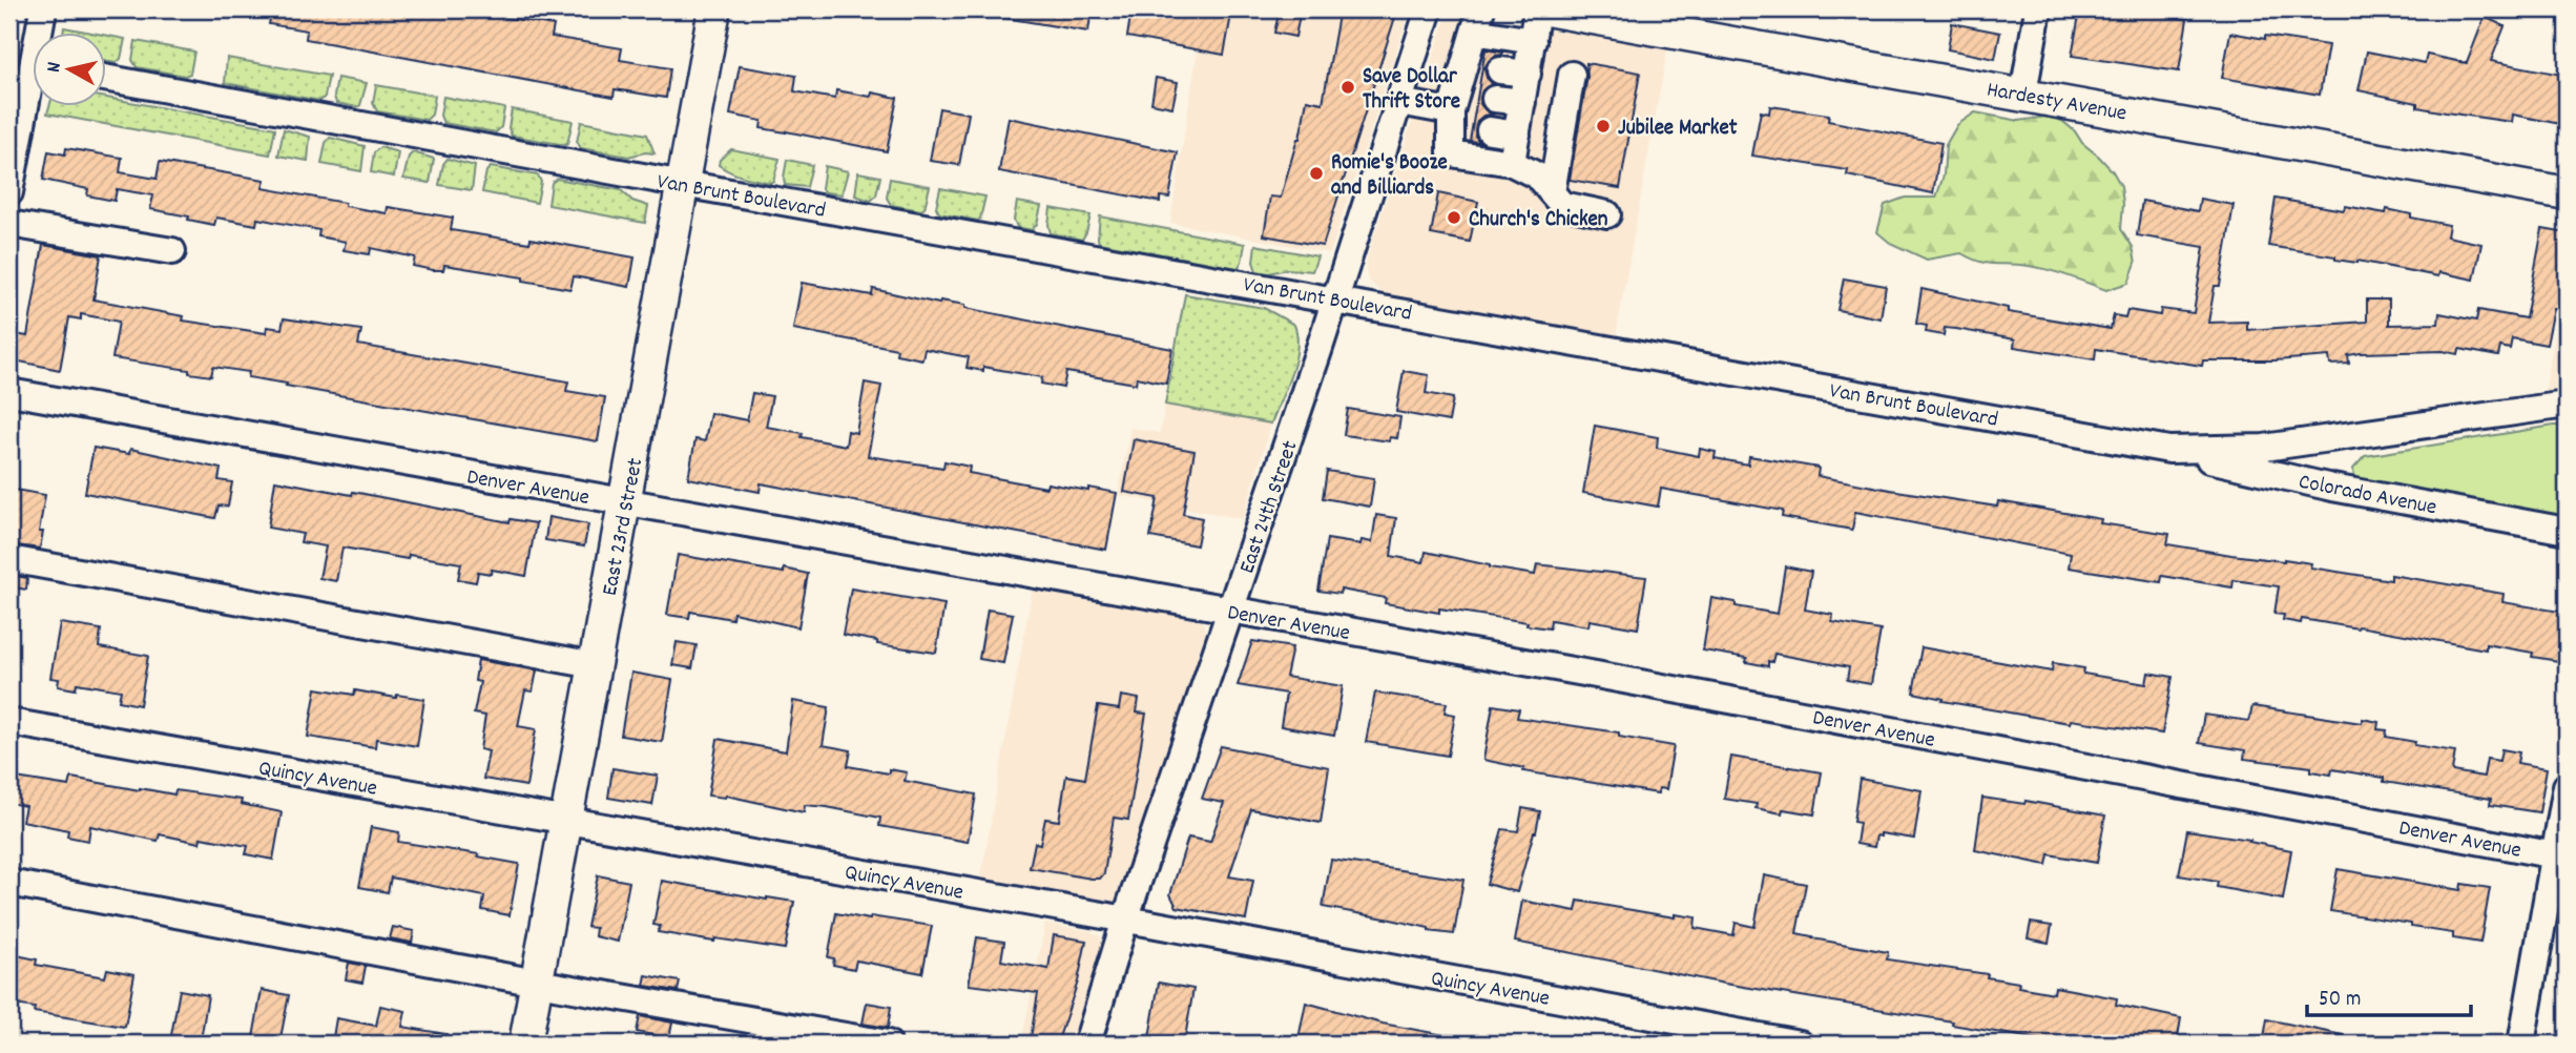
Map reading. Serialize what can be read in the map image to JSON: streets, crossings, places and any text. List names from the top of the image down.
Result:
{
  "streets": {
    "main road": ["Hardesty Avenue", "East 23rd Street"],
    "street": [
      "Van Brunt Boulevard",
      "Denver Avenue",
      "Colorado Avenue",
      "East 24th Street",
      "Quincy Avenue"
    ]
  },
  "crossings": [
    ["Van Brunt Boulevard", "Colorado Avenue"],
    ["Van Brunt Boulevard", "East 24th Street"],
    ["Van Brunt Boulevard", "East 23rd Street"],
    ["Denver Avenue", "East 24th Street"],
    ["Denver Avenue", "East 23rd Street"],
    ["East 24th Street", "Quincy Avenue"],
    ["East 23rd Street", "Quincy Avenue"]
  ],
  "places": [
    "Save Dollar Thrift Store",
    "Jubilee Market",
    "Romie's Booze and Billiards",
    "Church's Chicken"
  ],
  "scale_bar": "50 m",
  "north": "left"
}
